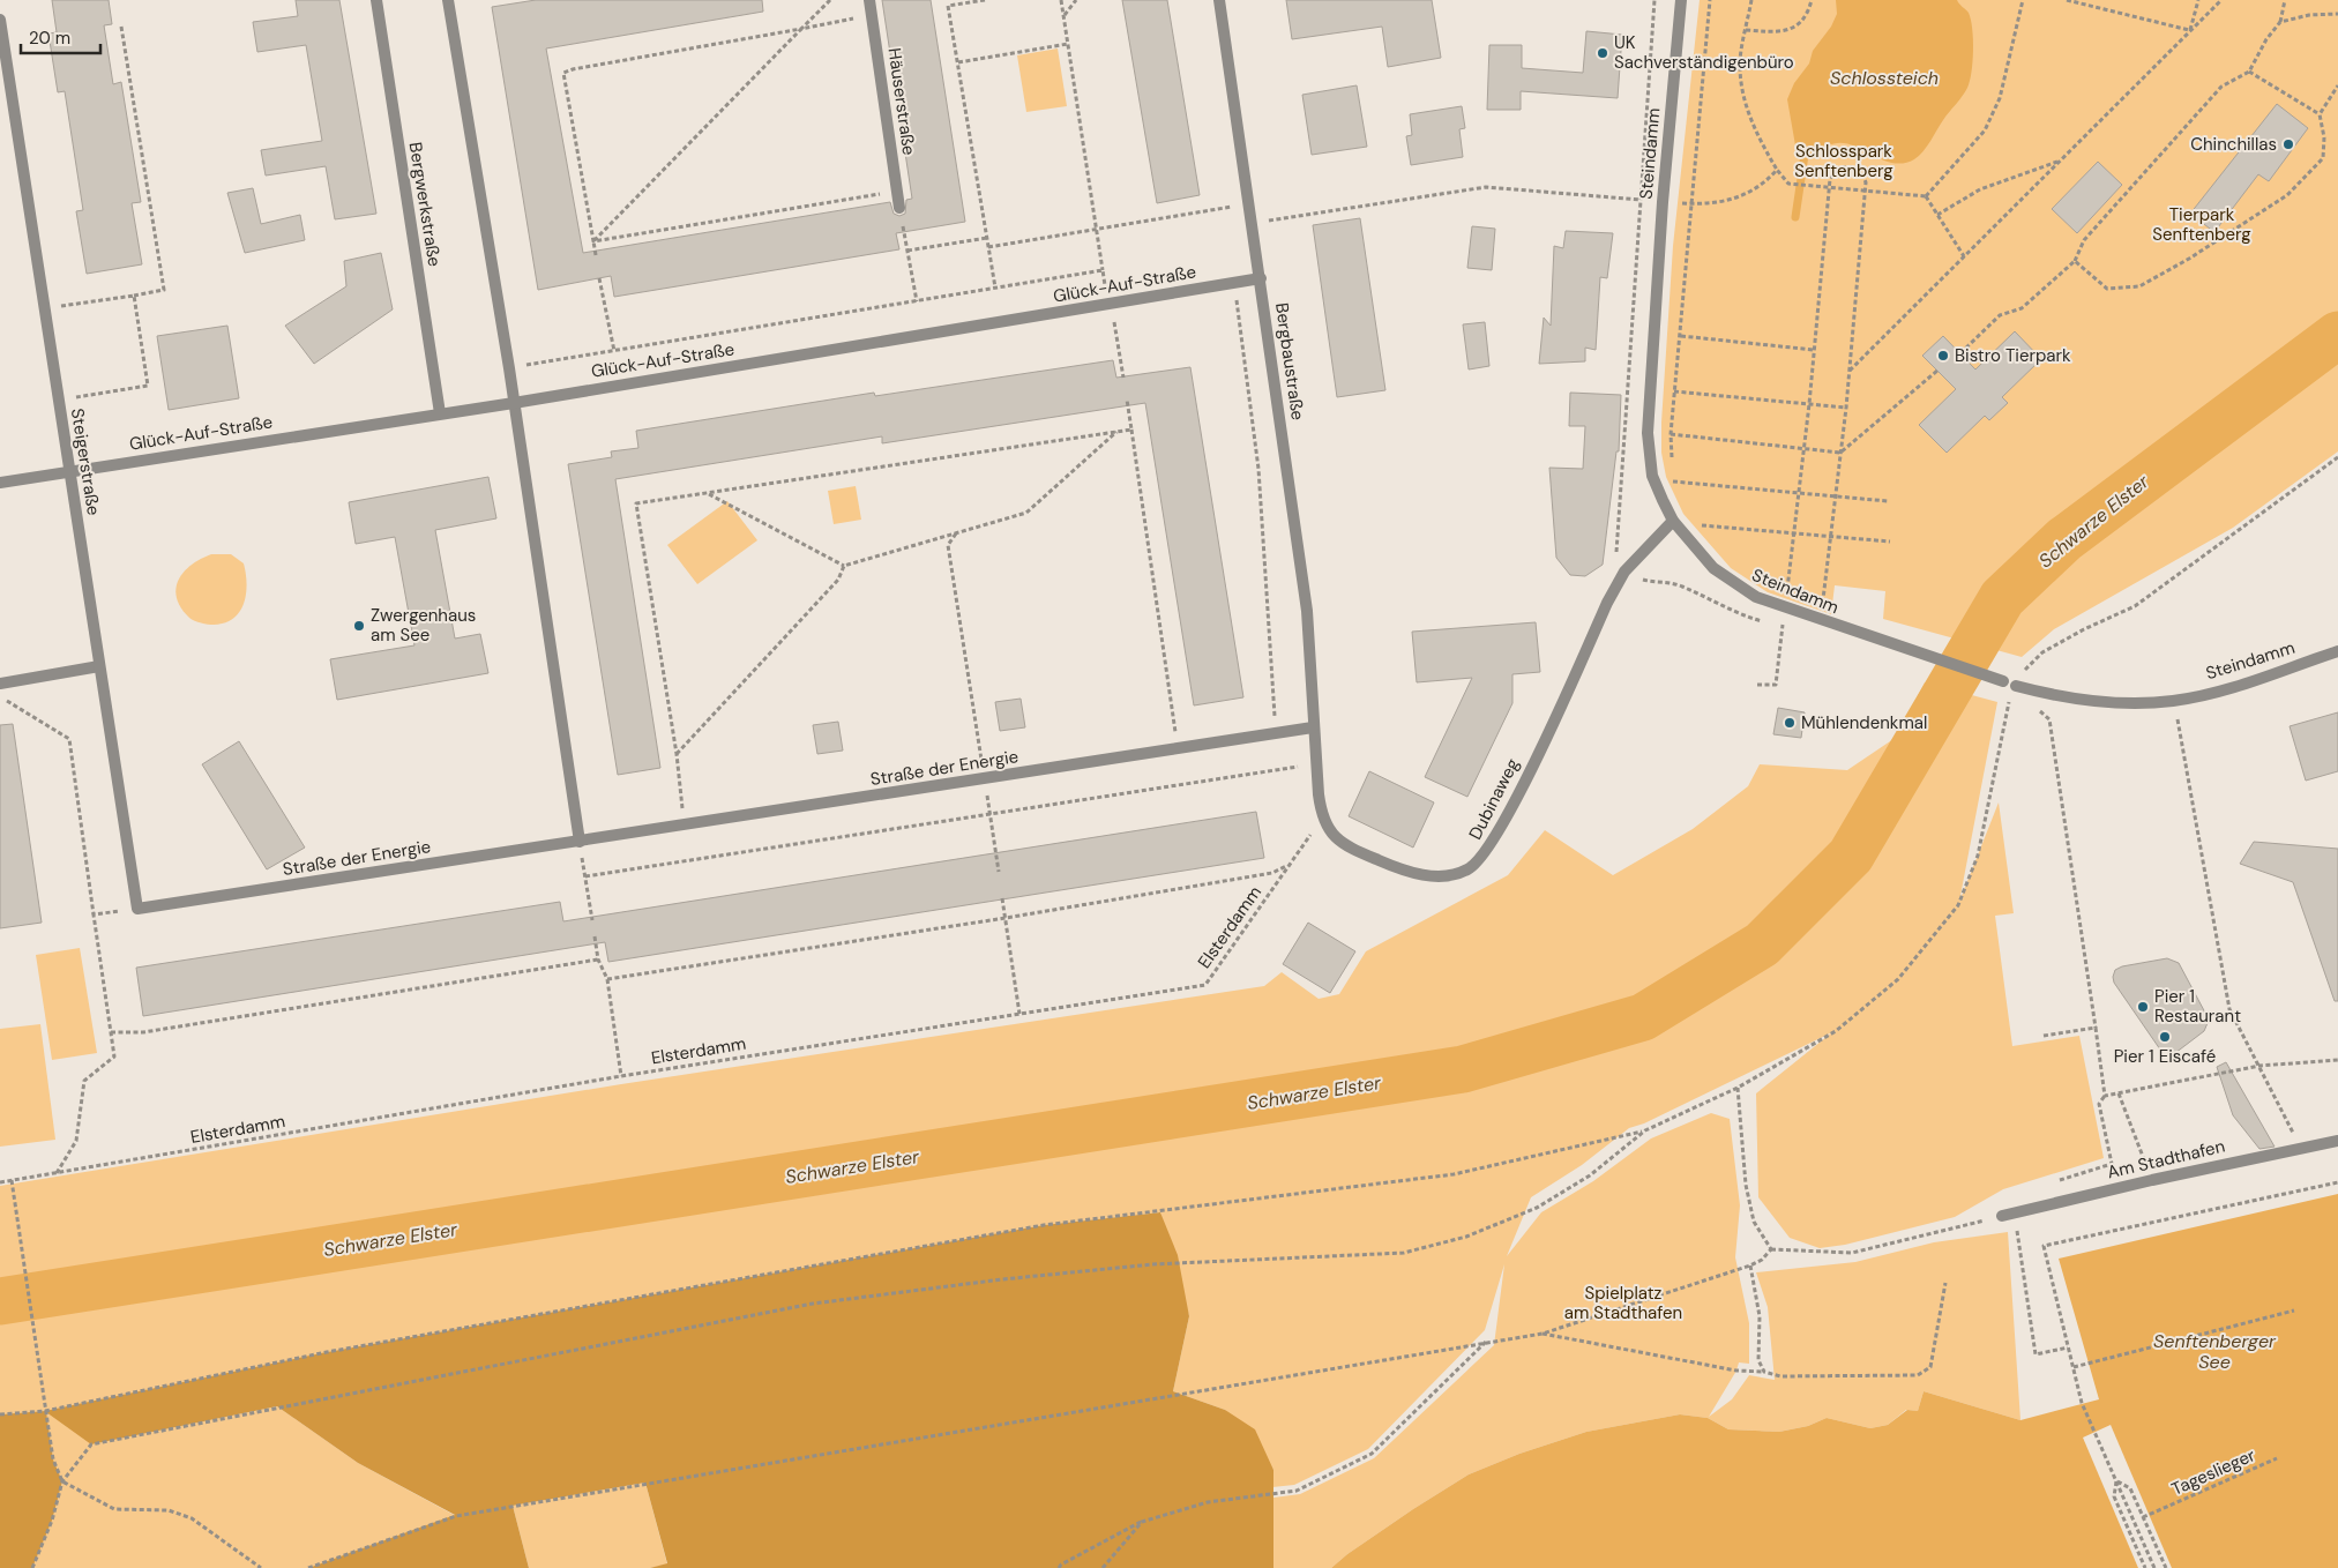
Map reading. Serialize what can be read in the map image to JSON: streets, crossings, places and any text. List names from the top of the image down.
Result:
{
  "streets": {
    "street": [
      "Häuserstraße",
      "Steindamm",
      "Bergwerkstraße",
      "Glück-Auf-Straße",
      "Bergbaustraße",
      "Steigerstraße",
      "Straße der Energie",
      "Dubinaweg",
      "Am Stadthafen"
    ],
    "path": ["Elsterdamm", "Tageslieger"]
  },
  "crossings": [
    ["Steindamm", "Dubinaweg"],
    ["Bergwerkstraße", "Glück-Auf-Straße"],
    ["Glück-Auf-Straße", "Bergbaustraße"],
    ["Glück-Auf-Straße", "Steigerstraße"],
    ["Bergbaustraße", "Straße der Energie"],
    ["Steigerstraße", "Straße der Energie"],
    ["Dubinaweg", "Elsterdamm"]
  ],
  "water": ["Schlossteich", "Schwarze Elster", "Senftenberger See"],
  "parks": ["Schlosspark Senftenberg", "Tierpark Senftenberg", "Spielplatz am Stadthafen"],
  "places": [
    "UK Sachverständigenbüro",
    "Chinchillas",
    "Bistro Tierpark",
    "Zwergenhaus am See",
    "Mühlendenkmal",
    "Pier 1 Restaurant",
    "Pier 1 Eiscafé"
  ],
  "scale_bar": "20 m"
}
